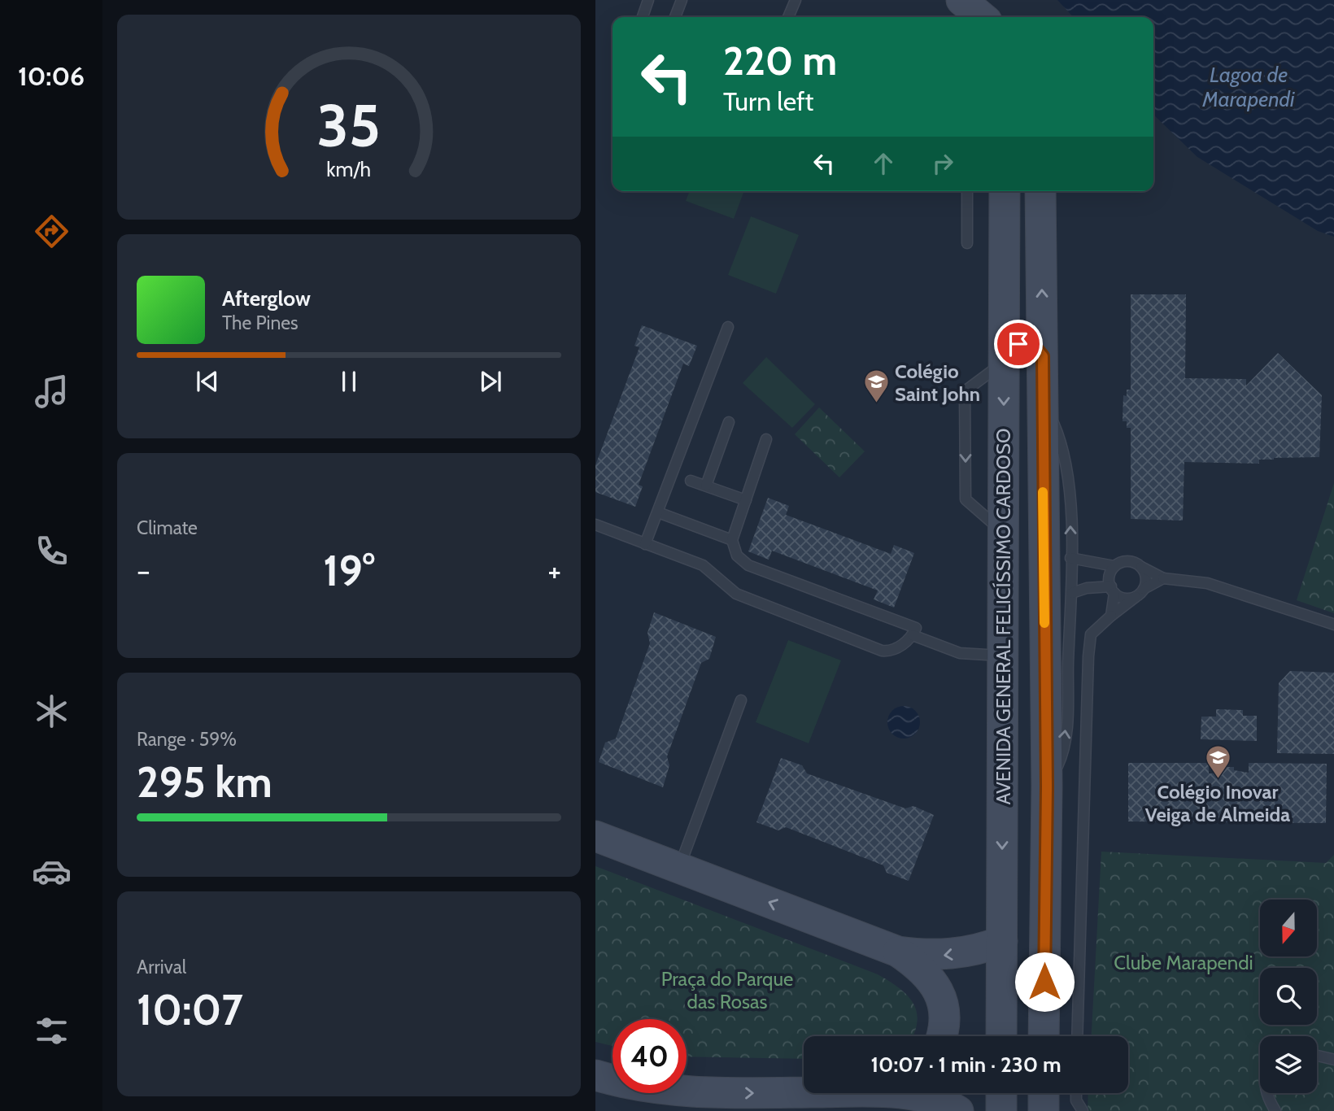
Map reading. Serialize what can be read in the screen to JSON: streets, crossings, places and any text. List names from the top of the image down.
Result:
{
  "streets": {
    "street": ["AVENIDA GENERAL FELICÍSSIMO CARDOSO"]
  },
  "water": ["Lagoa de Marapendi"],
  "parks": ["Clube Marapendi", "Praça do Parque das Rosas"],
  "places": {
    "school or university": ["Colégio Saint John", "Colégio Inovar Veiga de Almeida"]
  },
  "north": "bottom",
  "page": {
    "tabs": "10:06",
    "turn": ["220 m", "Turn left"],
    "song": ["Afterglow", "The Pines"],
    "tile": [
      "Climate",
      ["Range · 59%", "295 km"],
      ["Arrival", "10:07"]
    ],
    "heat": ["−", "19°", "+"],
    "limit": "40",
    "trip": "10:07 · 1 min · 230 m",
    "gauge": ["35", "km/h"]
  }
}
